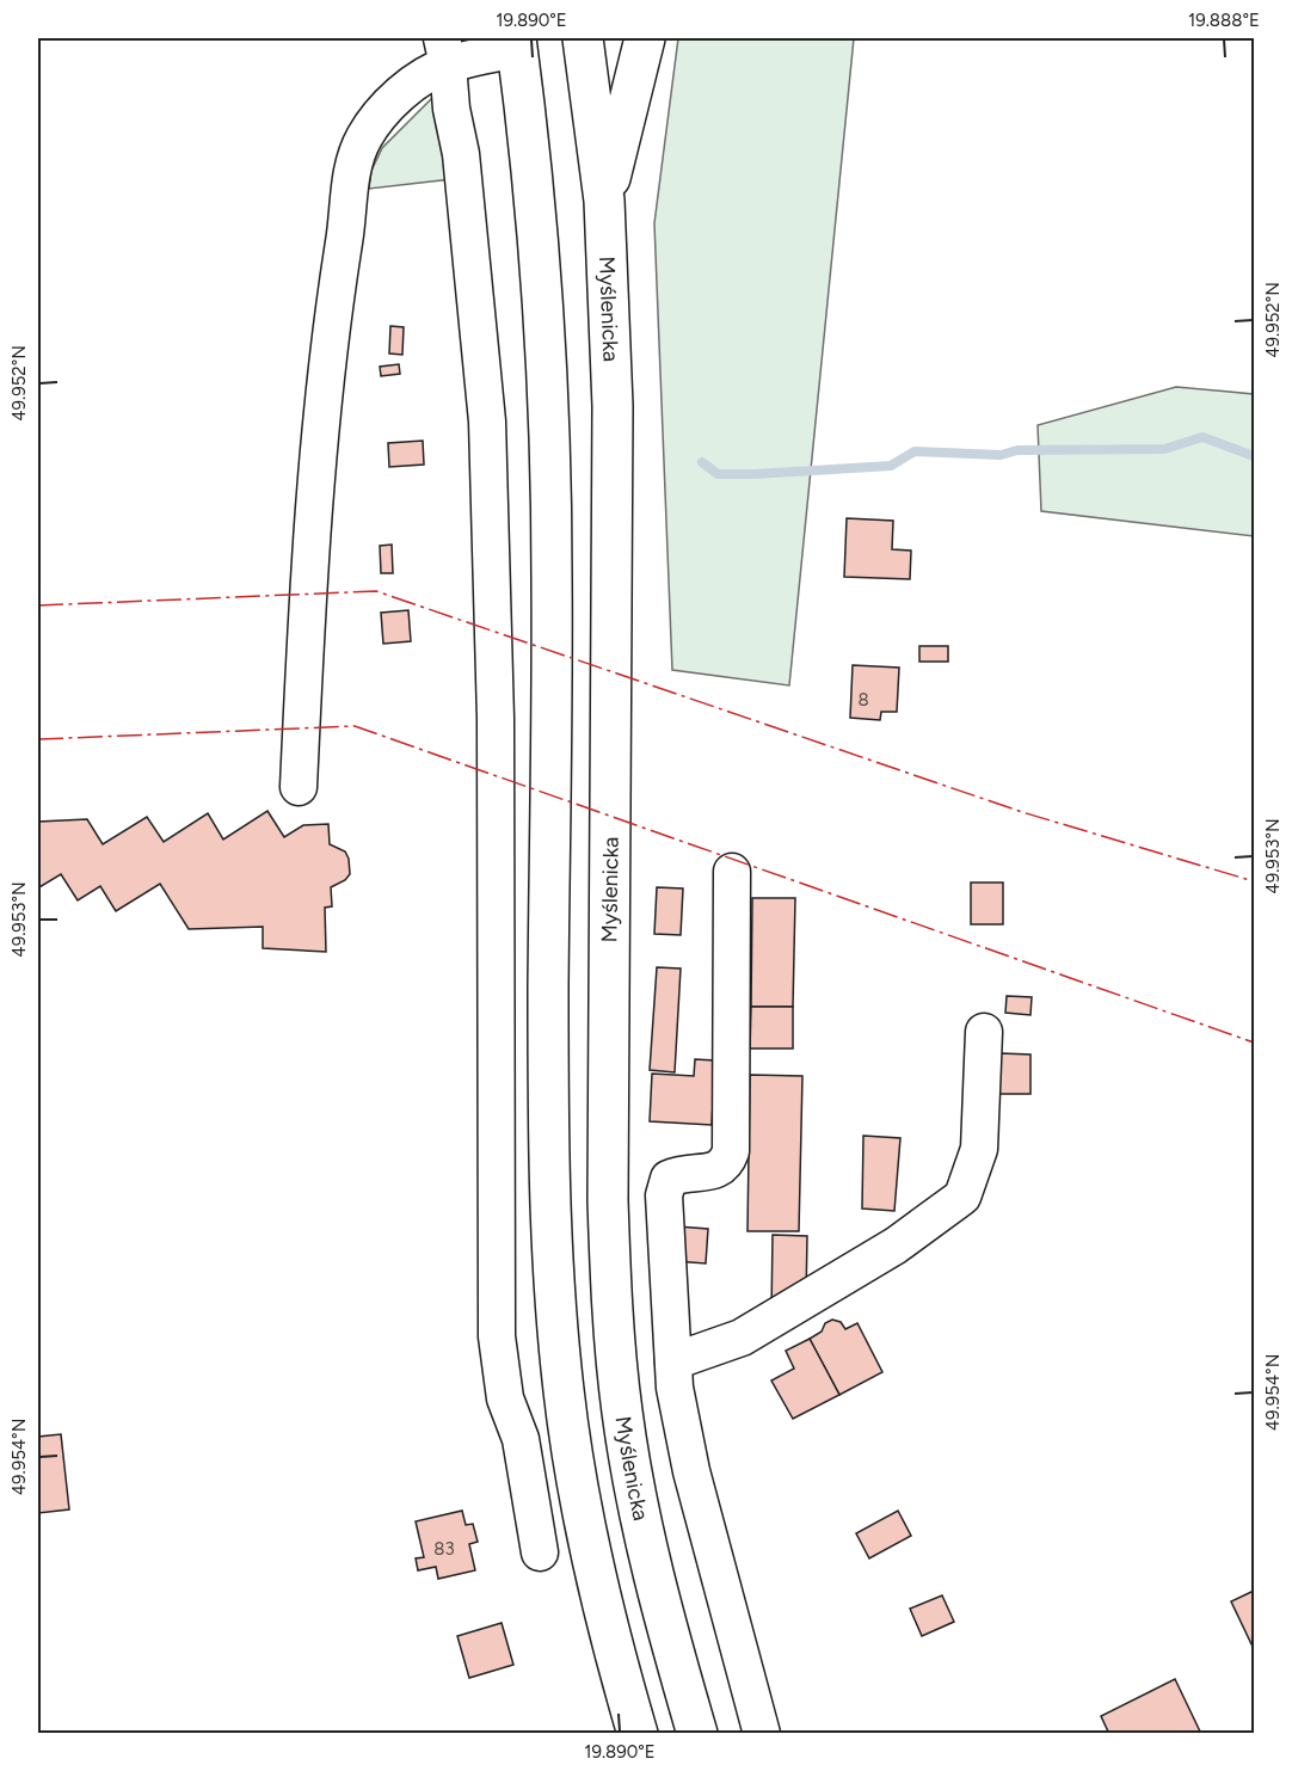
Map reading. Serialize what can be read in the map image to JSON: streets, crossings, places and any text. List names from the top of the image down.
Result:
{
  "streets": {
    "highway": ["Myślenicka"]
  },
  "house_numbers": ["8", "83"],
  "coordinates": [
    "19.890°E",
    "19.888°E",
    "49.952°N",
    "49.953°N",
    "49.954°N"
  ]
}
